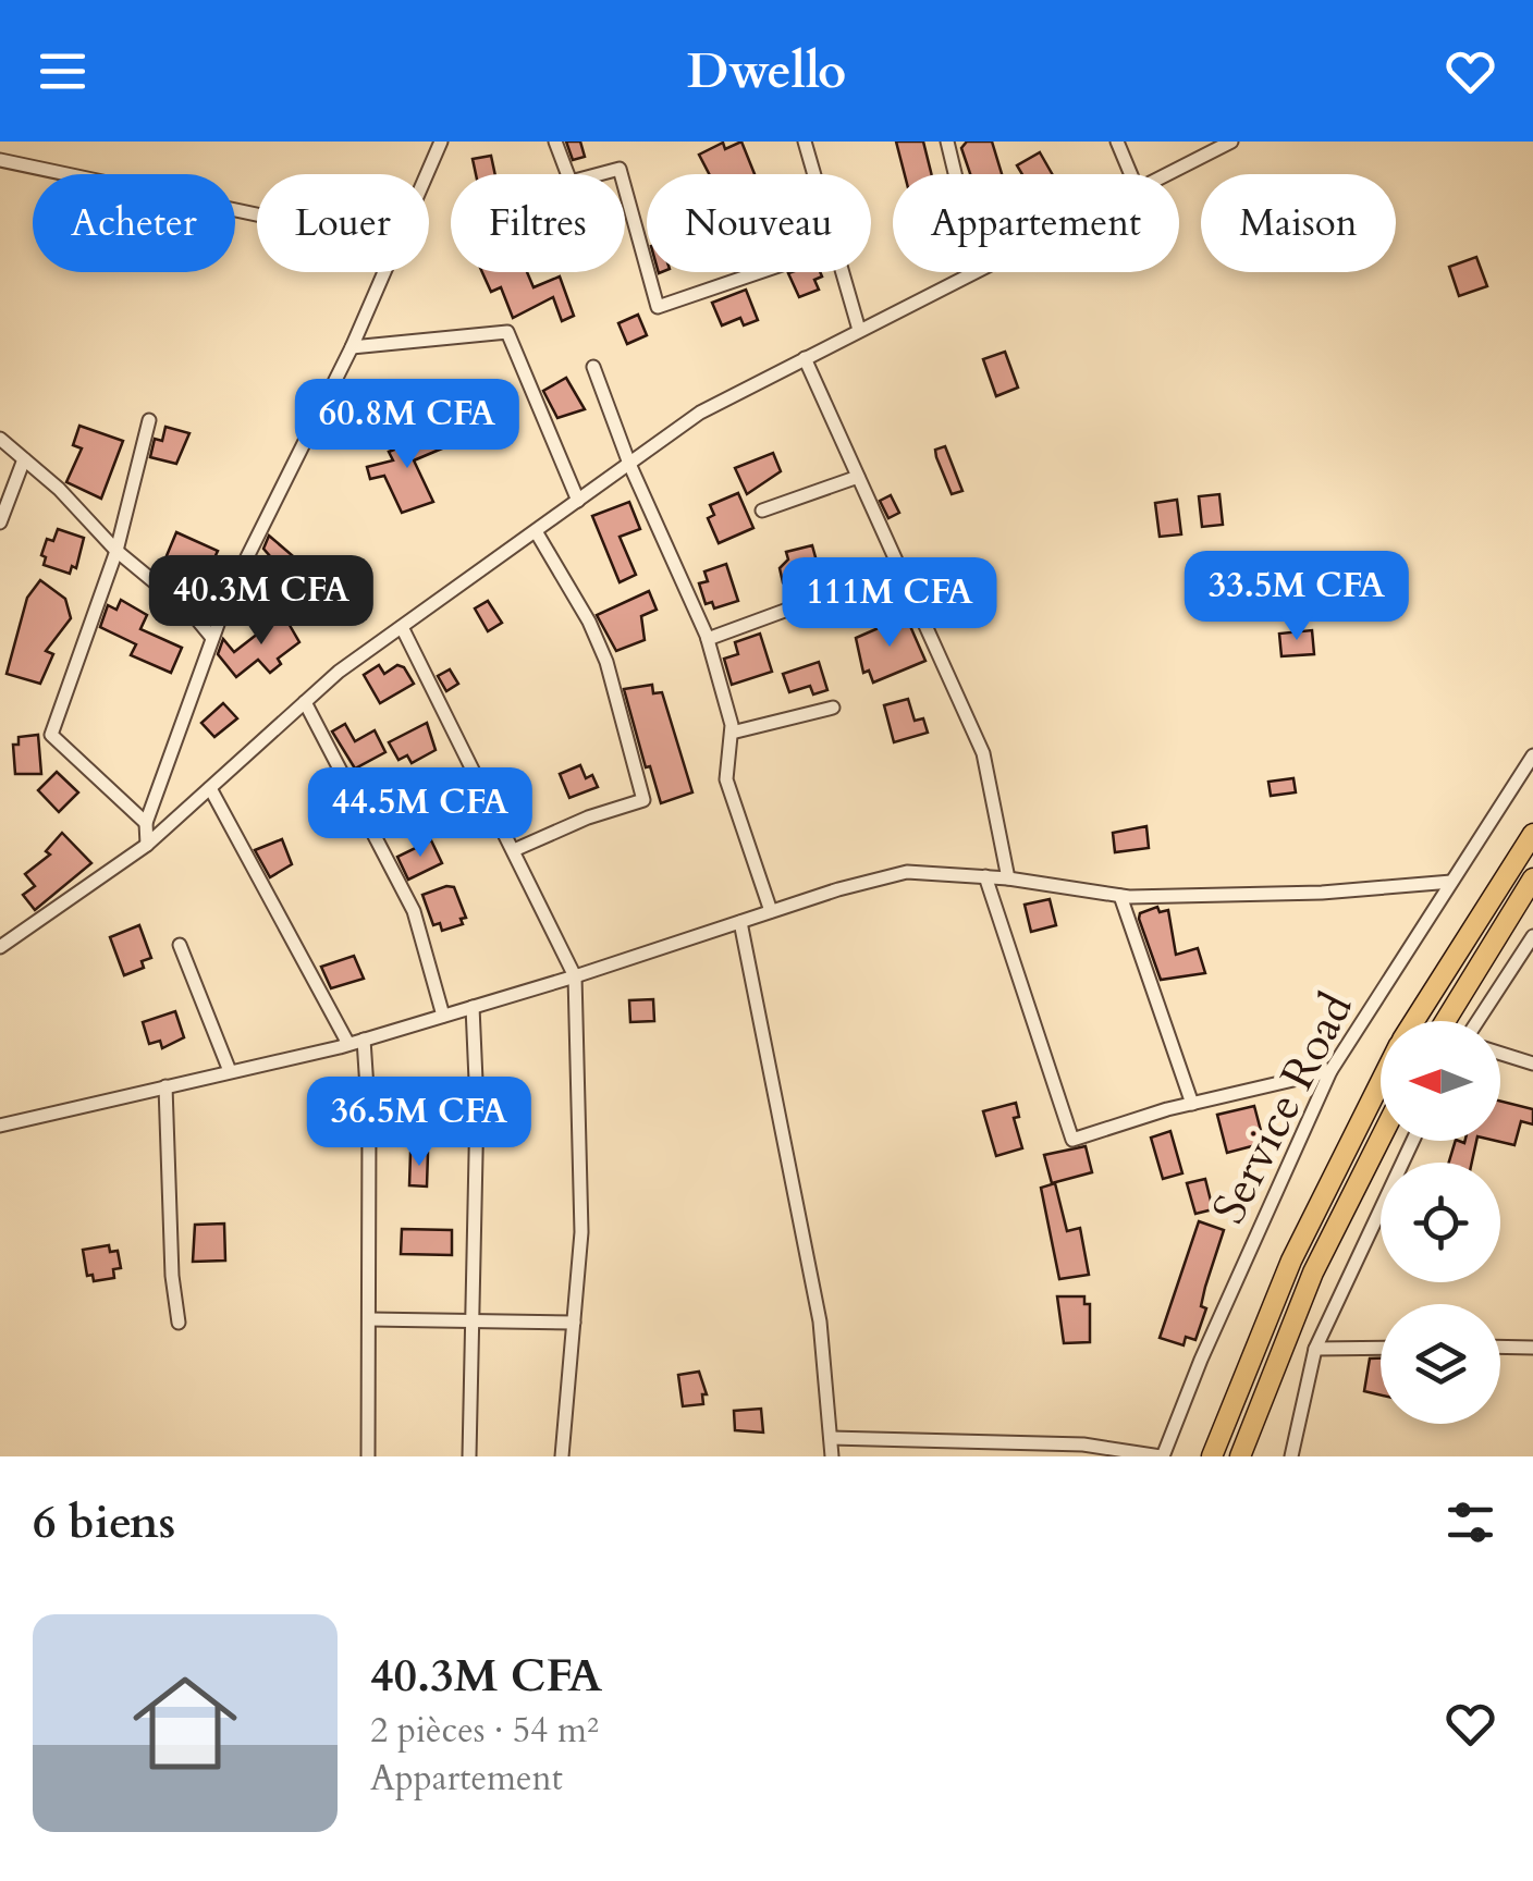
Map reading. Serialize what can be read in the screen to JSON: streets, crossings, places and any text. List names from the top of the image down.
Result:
{
  "streets": {
    "street": ["Service Road"]
  },
  "north": "left",
  "page": {
    "header": "Dwello",
    "chip": [
      "Acheter",
      "Louer",
      "Filtres",
      "Nouveau",
      "Appartement",
      "Maison"
    ],
    "price": [
      "60.8M CFA",
      "33.5M CFA",
      "40.3M CFA",
      "111M CFA",
      "44.5M CFA",
      "36.5M CFA"
    ],
    "heading": "6 biens",
    "list": [
      {
        "name": "40.3M CFA",
        "note": "2 pièces · 54 m² · Appartement"
      }
    ]
  }
}
